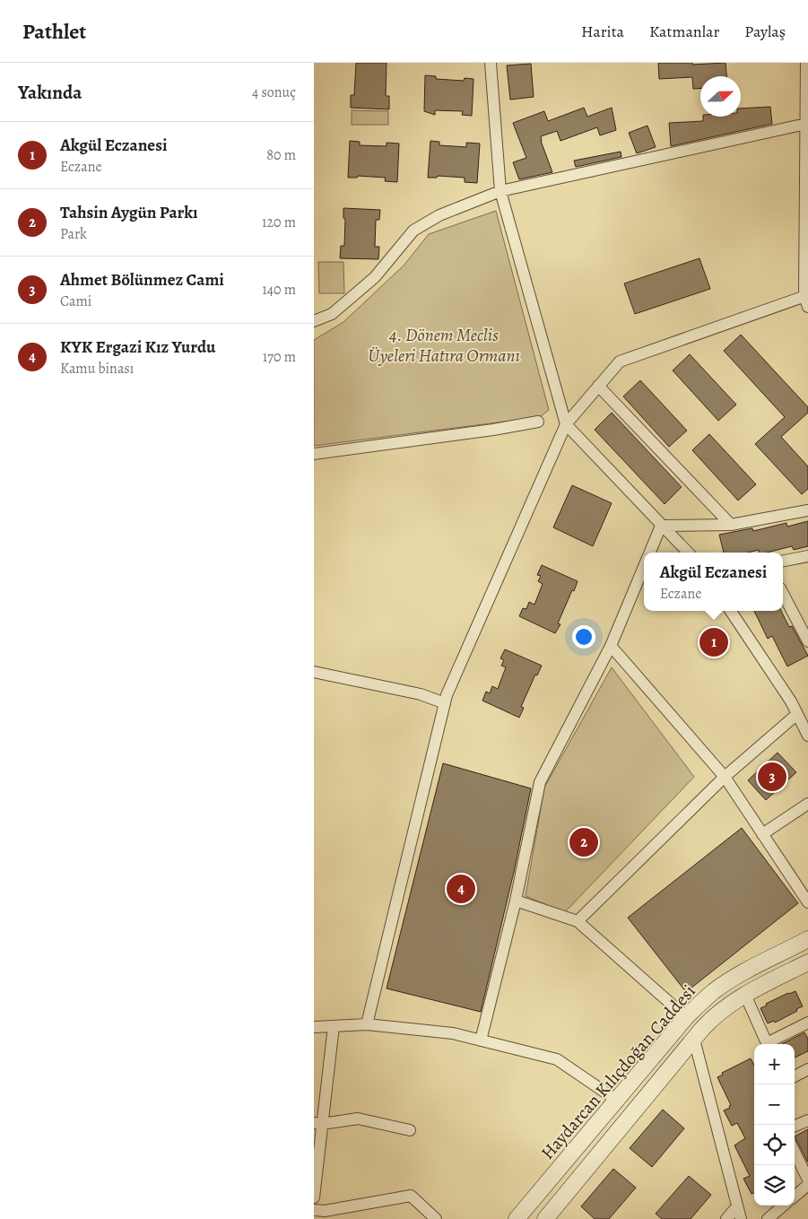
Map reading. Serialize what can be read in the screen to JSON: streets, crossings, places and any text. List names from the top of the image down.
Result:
{
  "streets": {
    "main road": ["Haydarcan Kılıçdoğan Caddesi"]
  },
  "parks": ["4. Dönem Meclis Üyeleri Hatıra Ormanı"],
  "north": "right",
  "page": {
    "header": "Pathlet",
    "nav": ["Harita", "Katmanlar", "Paylaş"],
    "heading": ["Yakında", "4 sonuç"],
    "list": [
      {
        "mark": "1",
        "name": "Akgül Eczanesi",
        "note": "Eczane",
        "value": "80 m"
      },
      {
        "mark": "2",
        "name": "Tahsin Aygün Parkı",
        "note": "Park",
        "value": "120 m"
      },
      {
        "mark": "3",
        "name": "Ahmet Bölünmez Cami",
        "note": "Cami",
        "value": "140 m"
      },
      {
        "mark": "4",
        "name": "KYK Ergazi Kız Yurdu",
        "note": "Kamu binası",
        "value": "170 m"
      }
    ],
    "popup": ["Akgül Eczanesi", "Eczane"],
    "pins": [
      "1",
      "3",
      "2",
      "4"
    ],
    "map_buttons": ["+", "−"]
  }
}
